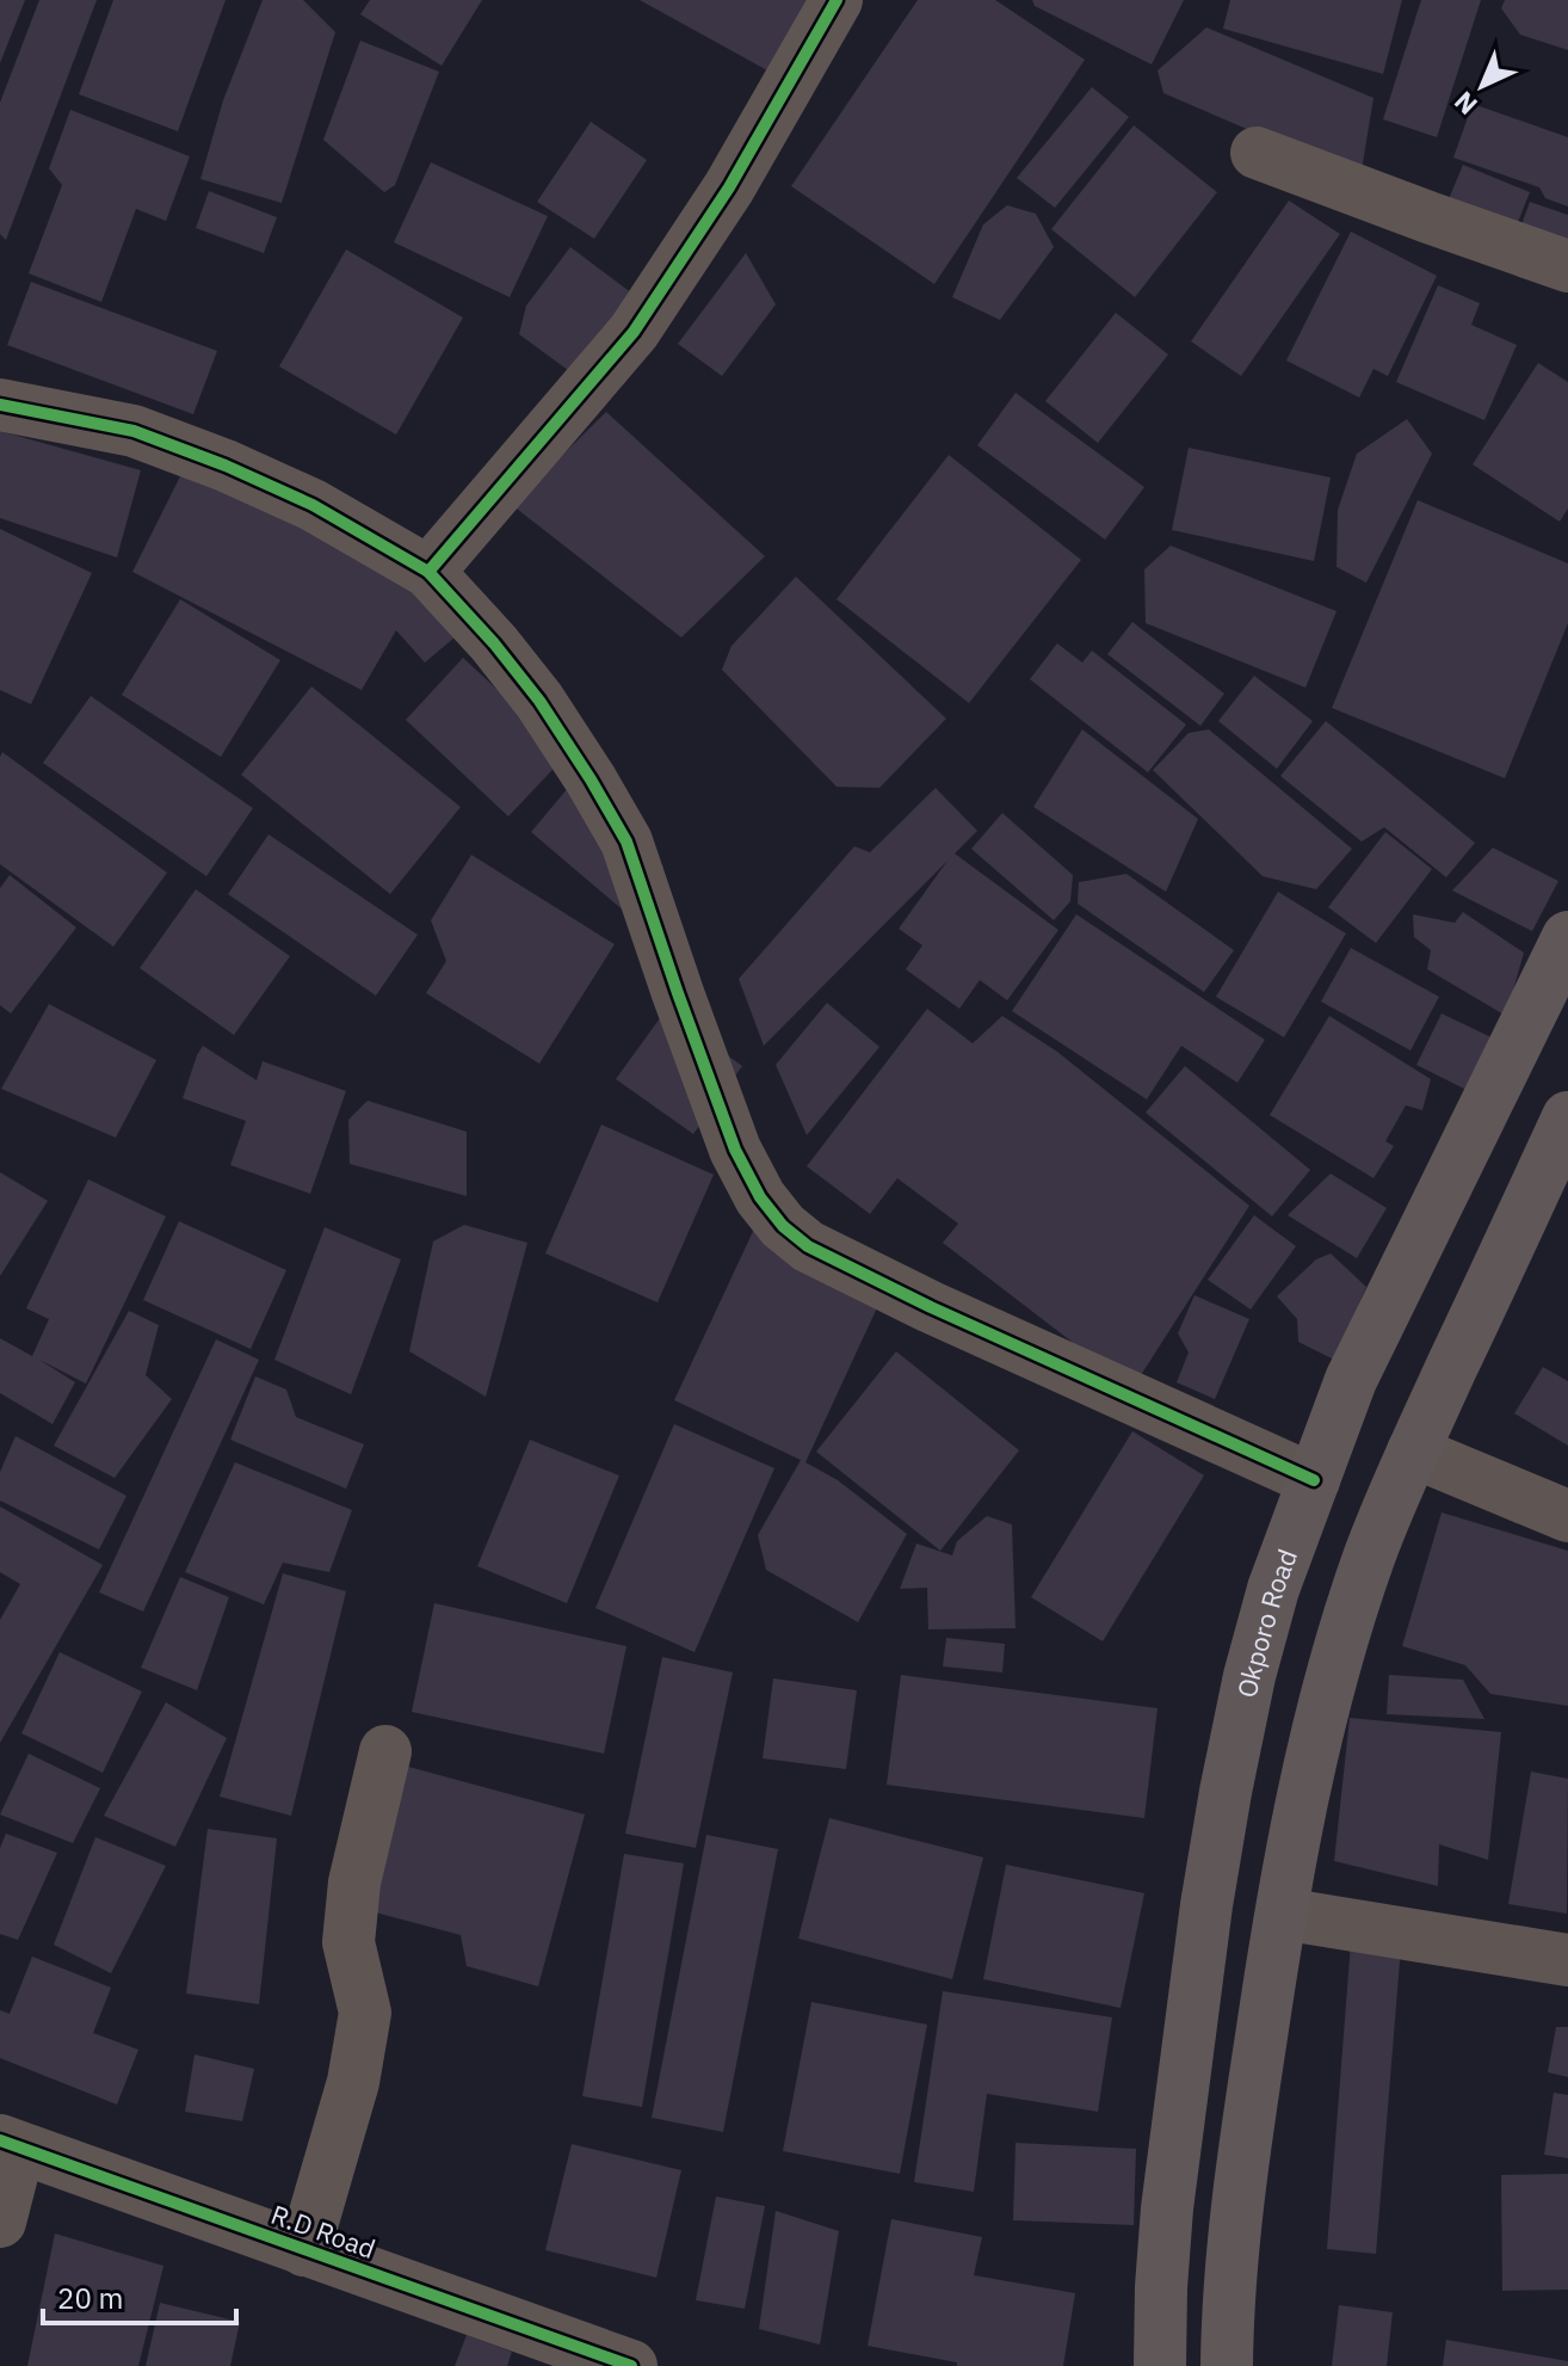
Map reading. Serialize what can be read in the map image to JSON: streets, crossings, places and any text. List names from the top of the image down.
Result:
{
  "streets": {
    "main road": ["Okporo Road"],
    "street": ["R.D Road"]
  },
  "scale_bar": "20 m",
  "north": "bottom left"
}
